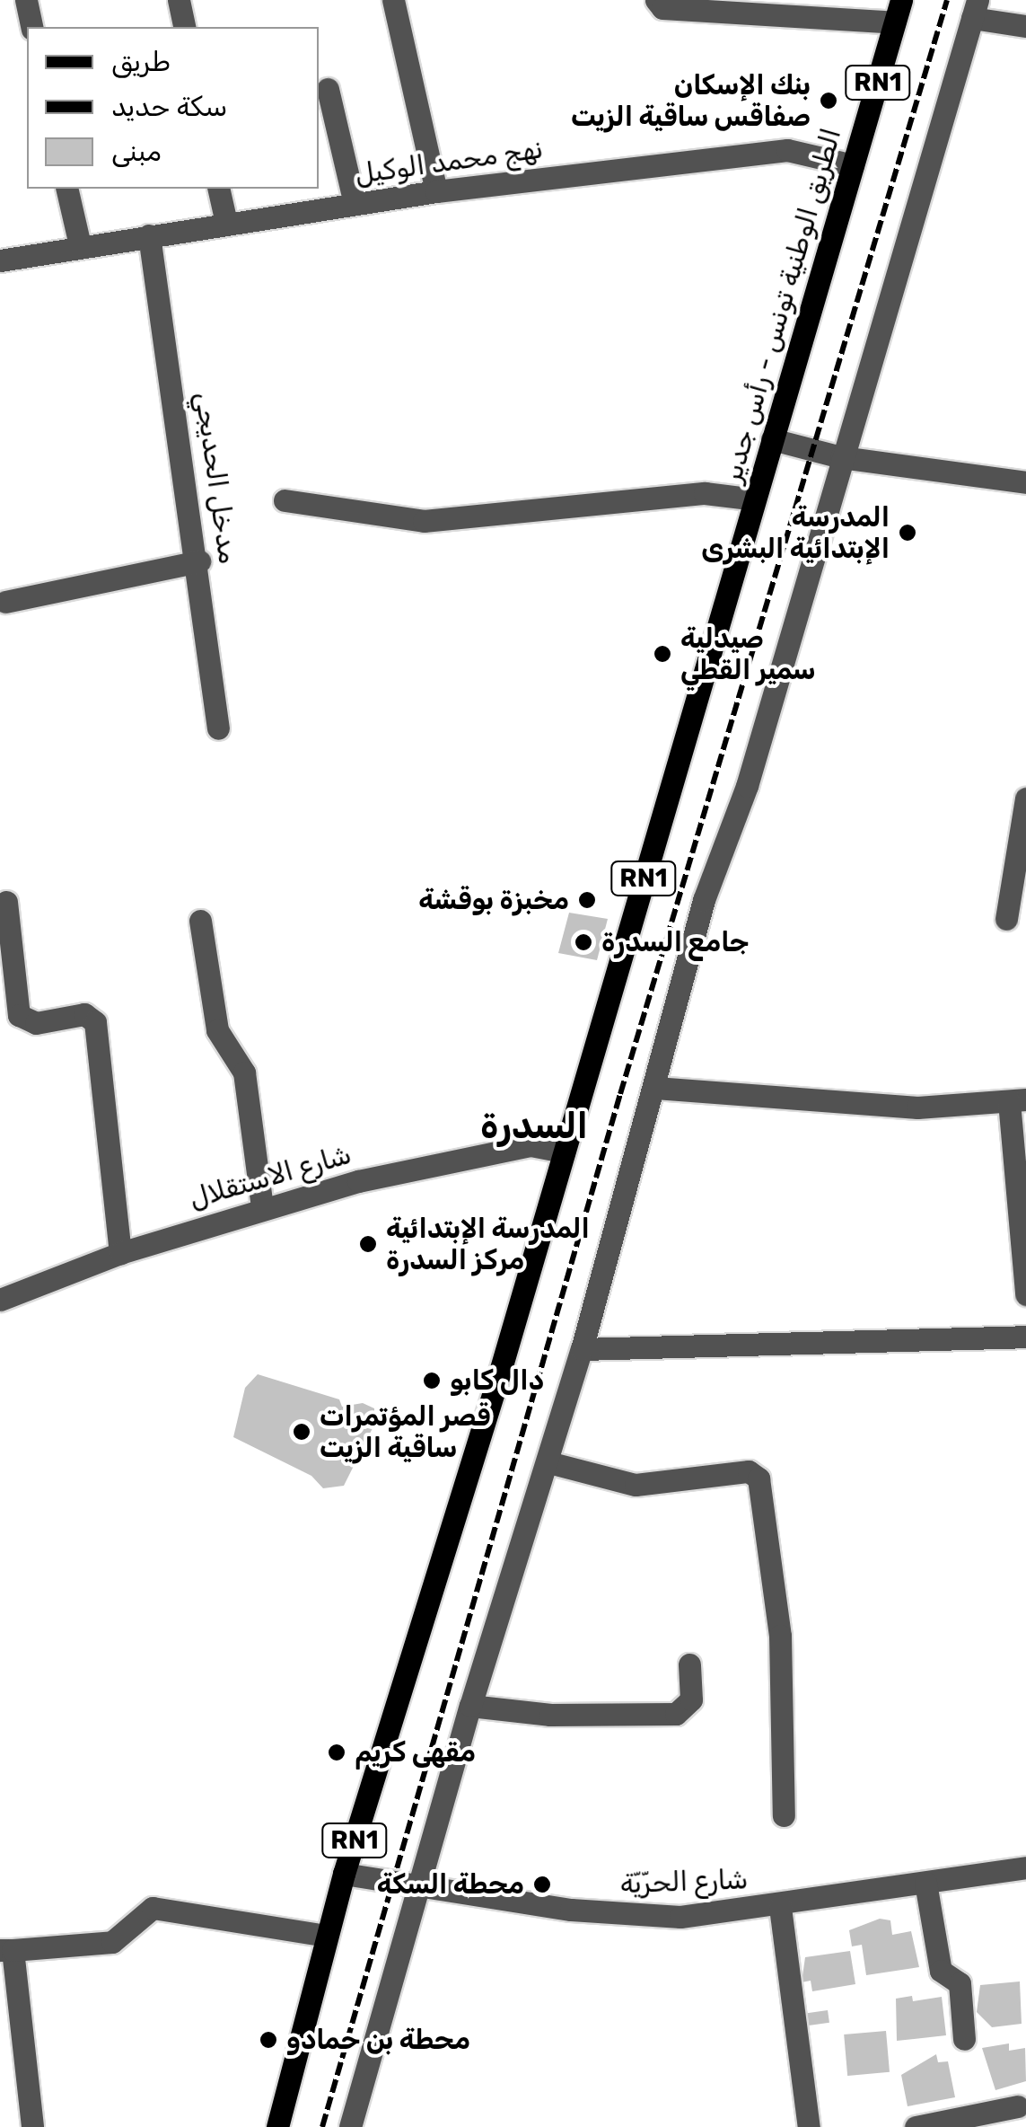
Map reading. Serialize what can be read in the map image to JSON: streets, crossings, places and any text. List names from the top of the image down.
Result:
{
  "streets": {
    "main road": ["RN1", "الطريق الوطنية تونس - رأس جدير"],
    "street": [
      "نهج محمد الوكيل",
      "مدخل الحديجي",
      "شارع الاستقلال",
      "شارع الحرّيّة"
    ]
  },
  "crossings": [
    ["نهج محمد الوكيل", "الطريق الوطنية تونس - رأس جدير"],
    ["نهج محمد الوكيل", "مدخل الحديجي"],
    ["الطريق الوطنية تونس - رأس جدير", "شارع الاستقلال"],
    ["الطريق الوطنية تونس - رأس جدير", "شارع الحرّيّة"]
  ],
  "districts": ["السدرة"],
  "places": [
    "بنك الإسكان صفاقس ساقية الزيت",
    "المدرسة الإبتدائية البشرى",
    "صيدلية سمير القطي",
    "مخبزة بوقشة",
    "جامع السدرة",
    "المدرسة الإبتدائية مركز السدرة",
    "دال كابو",
    "قصر المؤتمرات ساقية الزيت",
    "مقهى كريم",
    "محطة السكة",
    "محطة بن حمادو"
  ],
  "legend": ["طريق", "سكة حديد", "مبنى"]
}
